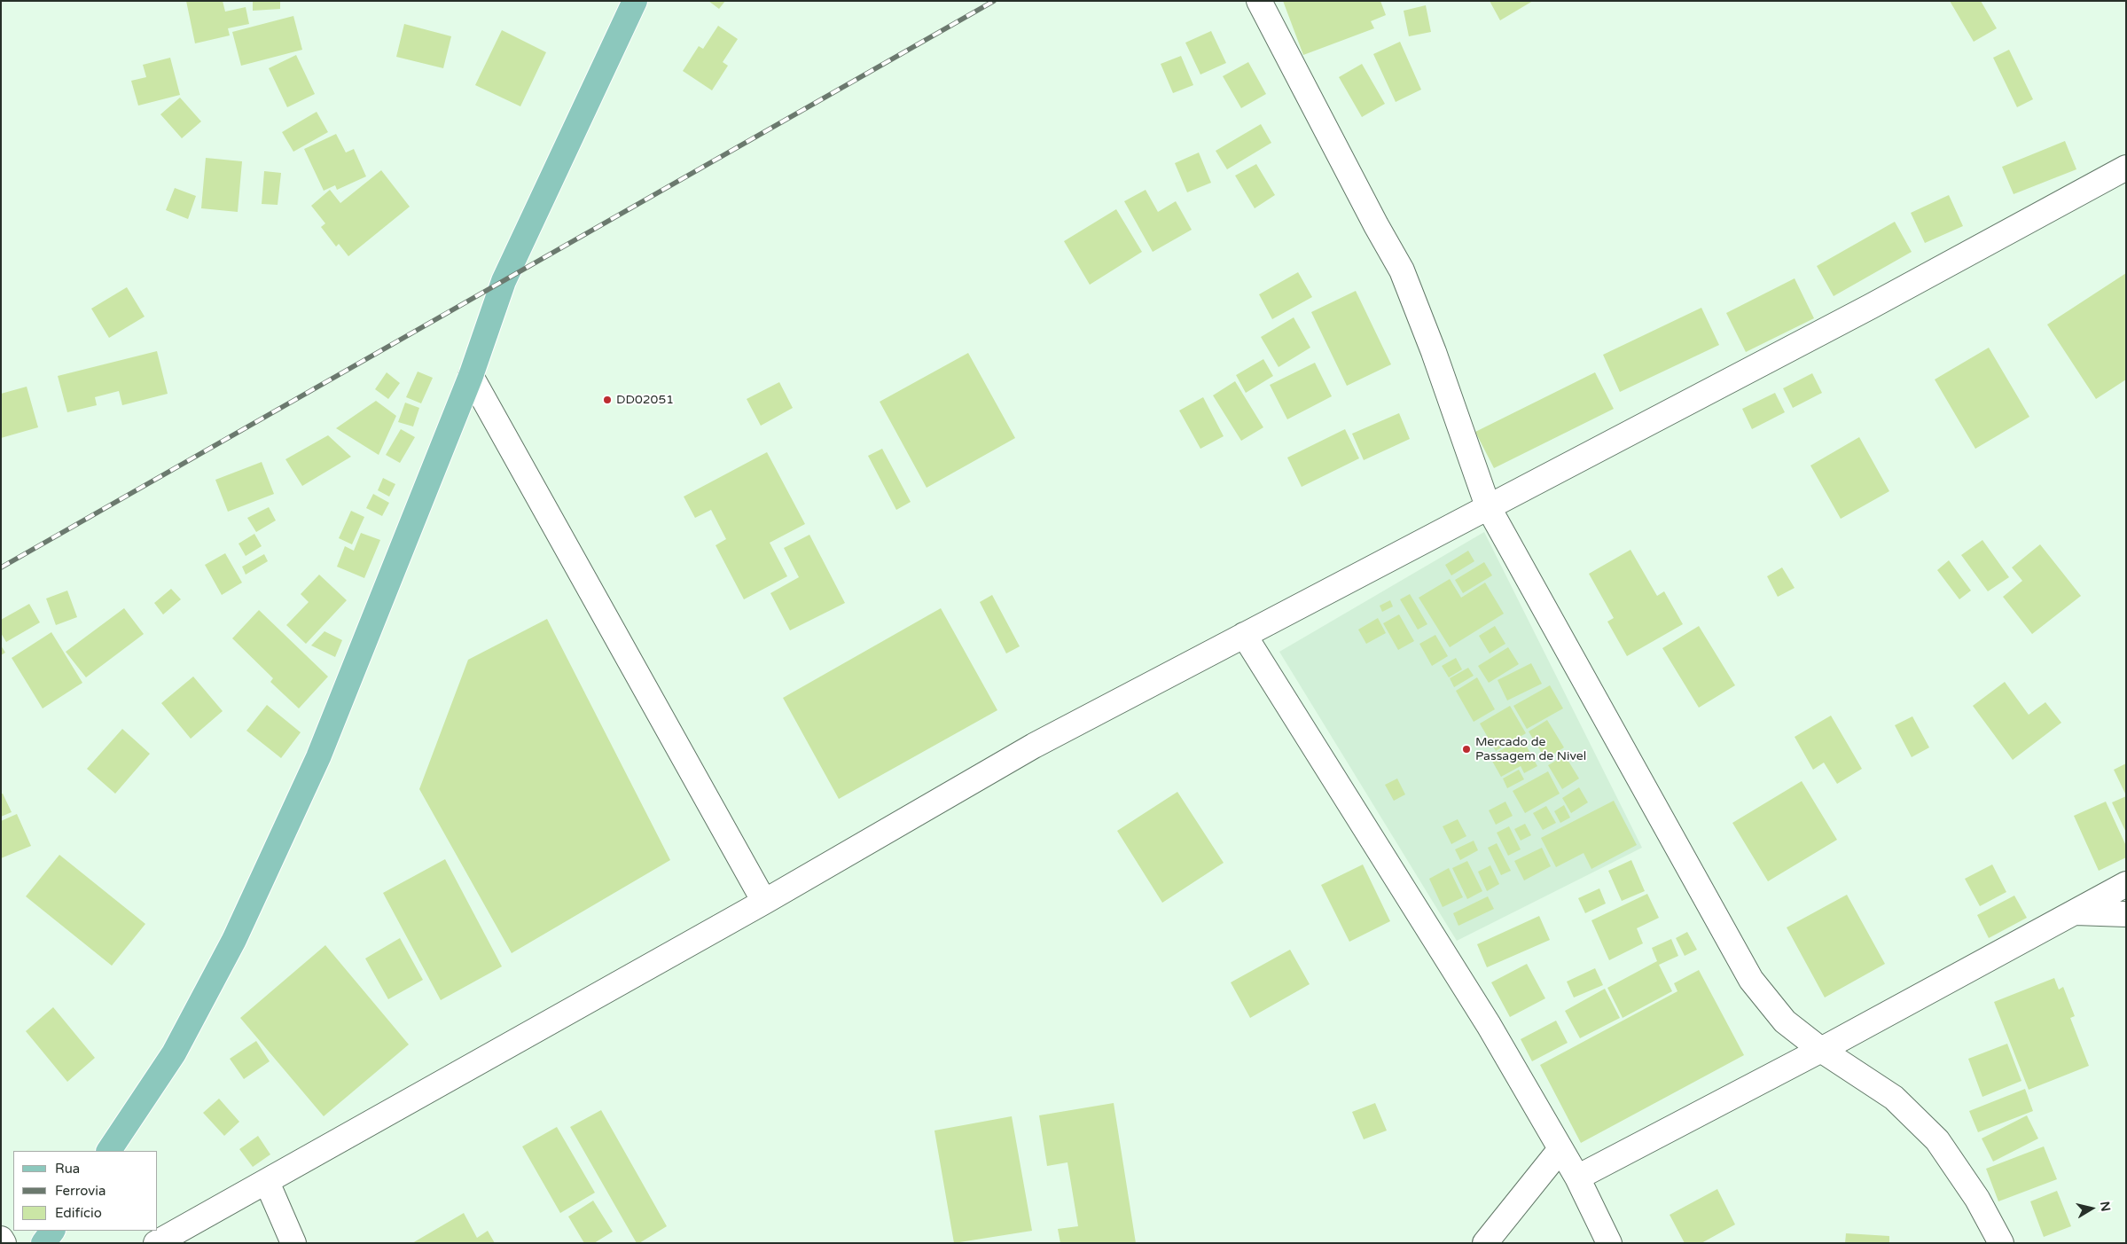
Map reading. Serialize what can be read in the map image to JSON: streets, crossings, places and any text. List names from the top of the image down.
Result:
{
  "places": ["DD02051", "Mercado de Passagem de Nivel"],
  "legend": ["Rua", "Ferrovia", "Edifício"],
  "north": "right"
}
